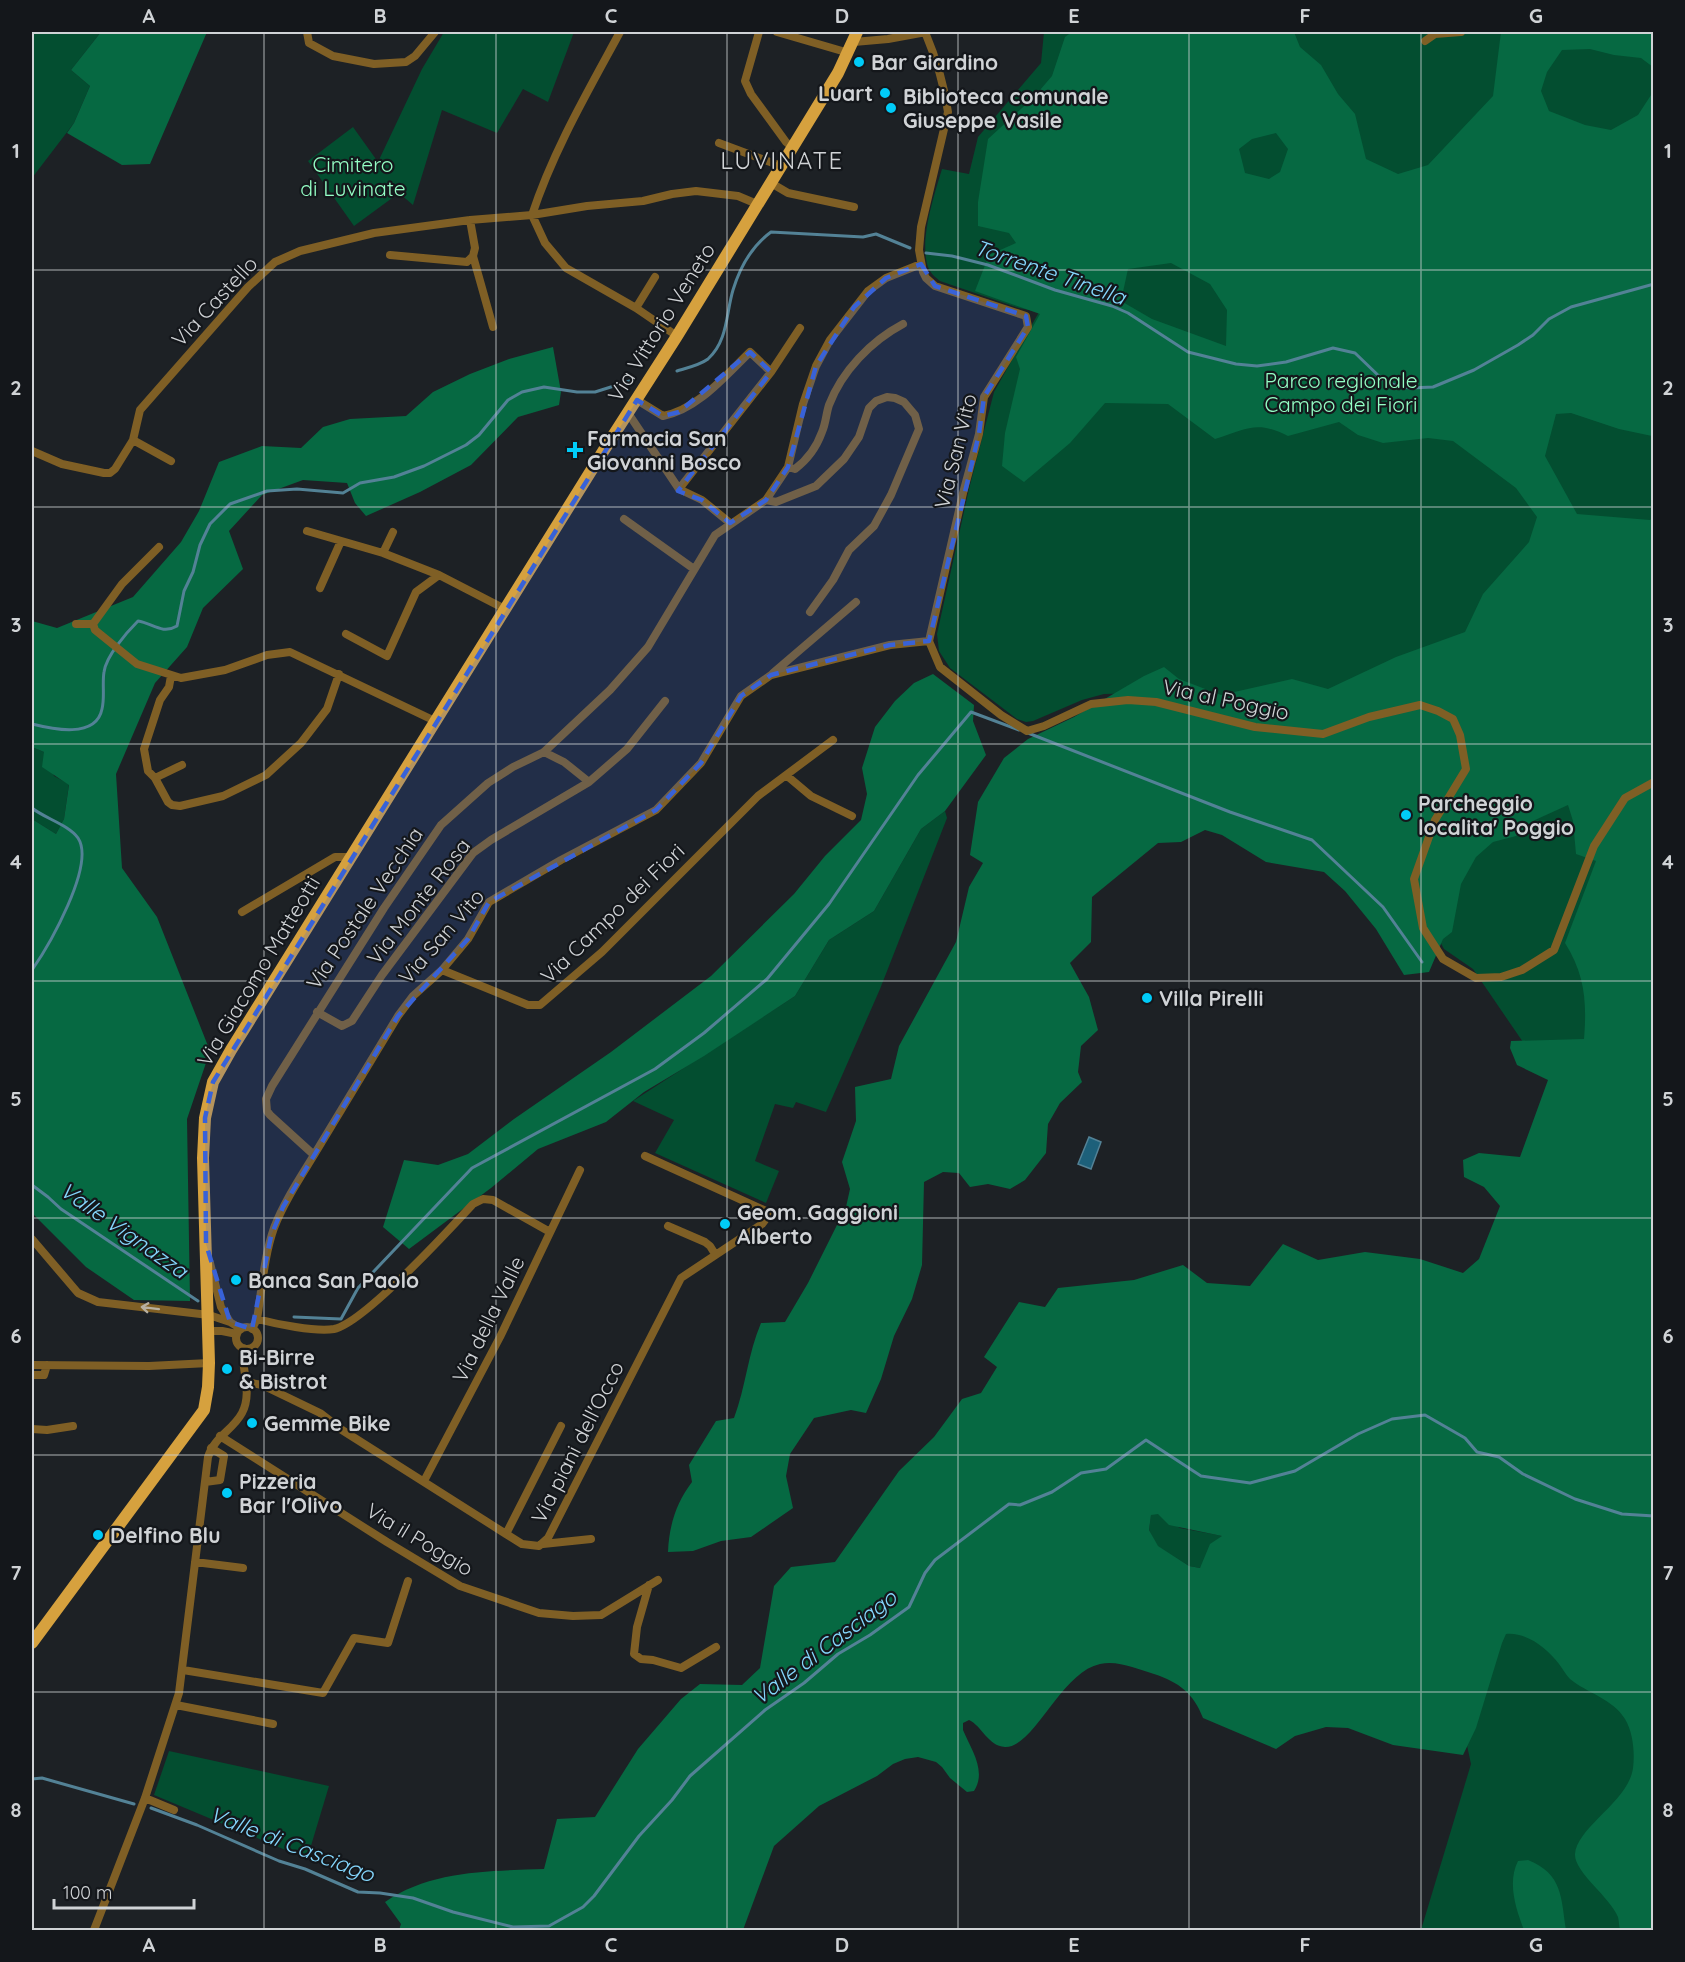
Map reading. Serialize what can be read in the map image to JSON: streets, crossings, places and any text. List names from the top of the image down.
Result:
{
  "streets": {
    "main road": ["Via Vittorio Veneto", "Via Giacomo Matteotti"],
    "street": [
      "Via Castello",
      "Via San Vito",
      "Via al Poggio",
      "Via Monte Rosa",
      "Via Postale Vecchia",
      "Via Campo dei Fiori",
      "Via della Valle",
      "Via piani dell'Occo",
      "Via il Poggio"
    ]
  },
  "crossings": [
    ["Via Castello", "Via Vittorio Veneto"],
    ["Via Vittorio Veneto", "Via Giacomo Matteotti"],
    ["Via San Vito", "Via al Poggio"],
    ["Via San Vito", "Via Postale Vecchia"],
    ["Via San Vito", "Via Campo dei Fiori"],
    ["Via Monte Rosa", "Via Postale Vecchia"],
    ["Via della Valle", "Via piani dell'Occo"]
  ],
  "districts": ["LUVINATE"],
  "water": ["Torrente Tinella", "Valle Vignazza", "Valle di Casciago"],
  "parks": ["Cimitero di Luvinate", "Parco regionale Campo dei Fiori"],
  "places": {
    "other": [
      "Bar Giardino",
      "Luart",
      "Biblioteca comunale Giuseppe Vasile",
      "Parcheggio localita' Poggio",
      "Villa Pirelli",
      "Geom. Gaggioni Alberto",
      "Banca San Paolo",
      "Bi-Birre & Bistrot",
      "Gemme Bike",
      "Pizzeria Bar l'Olivo",
      "Delfino Blu"
    ],
    "health": ["Farmacia San Giovanni Bosco"]
  },
  "scale_bar": "100 m",
  "grid": {
    "columns": [
      "A",
      "B",
      "C",
      "D",
      "E",
      "F",
      "G"
    ],
    "rows": [
      "1",
      "2",
      "3",
      "4",
      "5",
      "6",
      "7",
      "8"
    ]
  }
}
